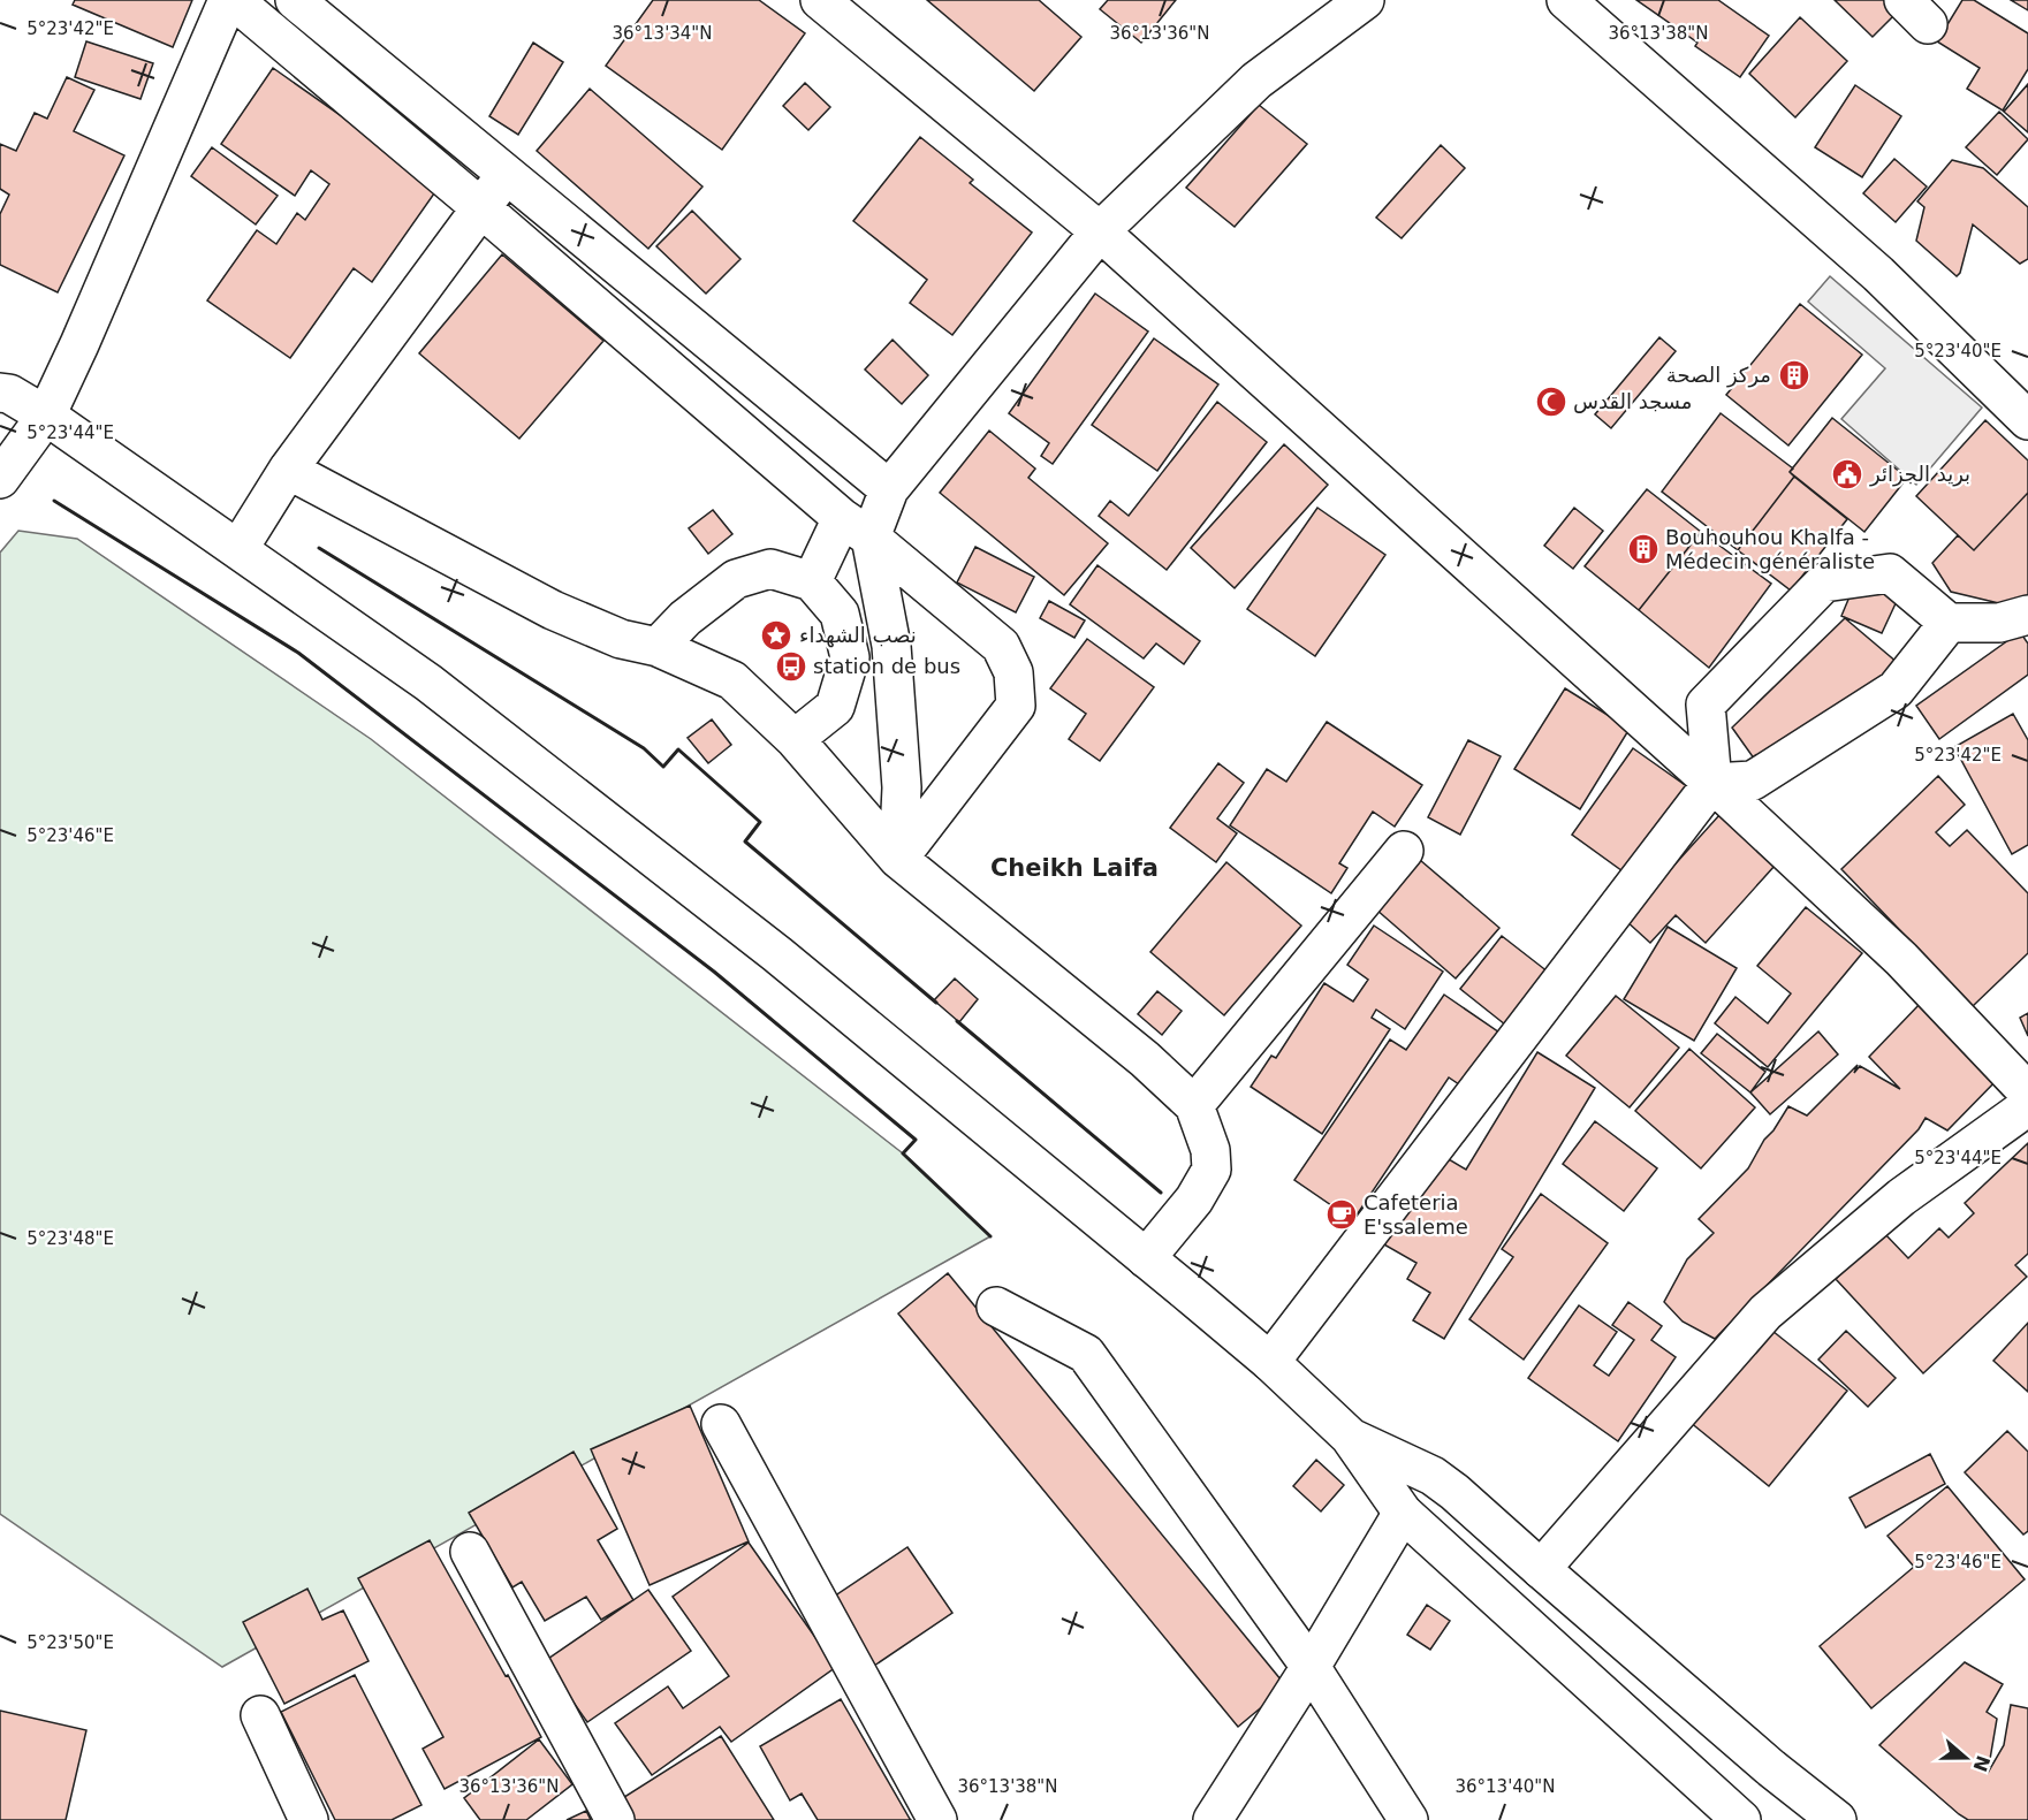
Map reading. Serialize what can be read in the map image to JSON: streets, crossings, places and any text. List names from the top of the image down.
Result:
{
  "districts": ["Cheikh Laifa"],
  "places": {
    "building": ["مركز الصحة", "Bouhouhou Khalfa - Médecin généraliste"],
    "mosque": ["مسجد القدس"],
    "public building": ["بريد الجزائر"],
    "place": ["نصب الشهداء"],
    "bus stop": ["station de bus"],
    "cafe": ["Cafeteria E'ssaleme"]
  },
  "north": "right",
  "coordinates": [
    "5°23'42\"E",
    "36°13'34\"N",
    "36°13'36\"N",
    "36°13'38\"N",
    "5°23'40\"E",
    "5°23'44\"E",
    "5°23'46\"E",
    "5°23'48\"E",
    "5°23'50\"E",
    "36°13'40\"N"
  ]
}
